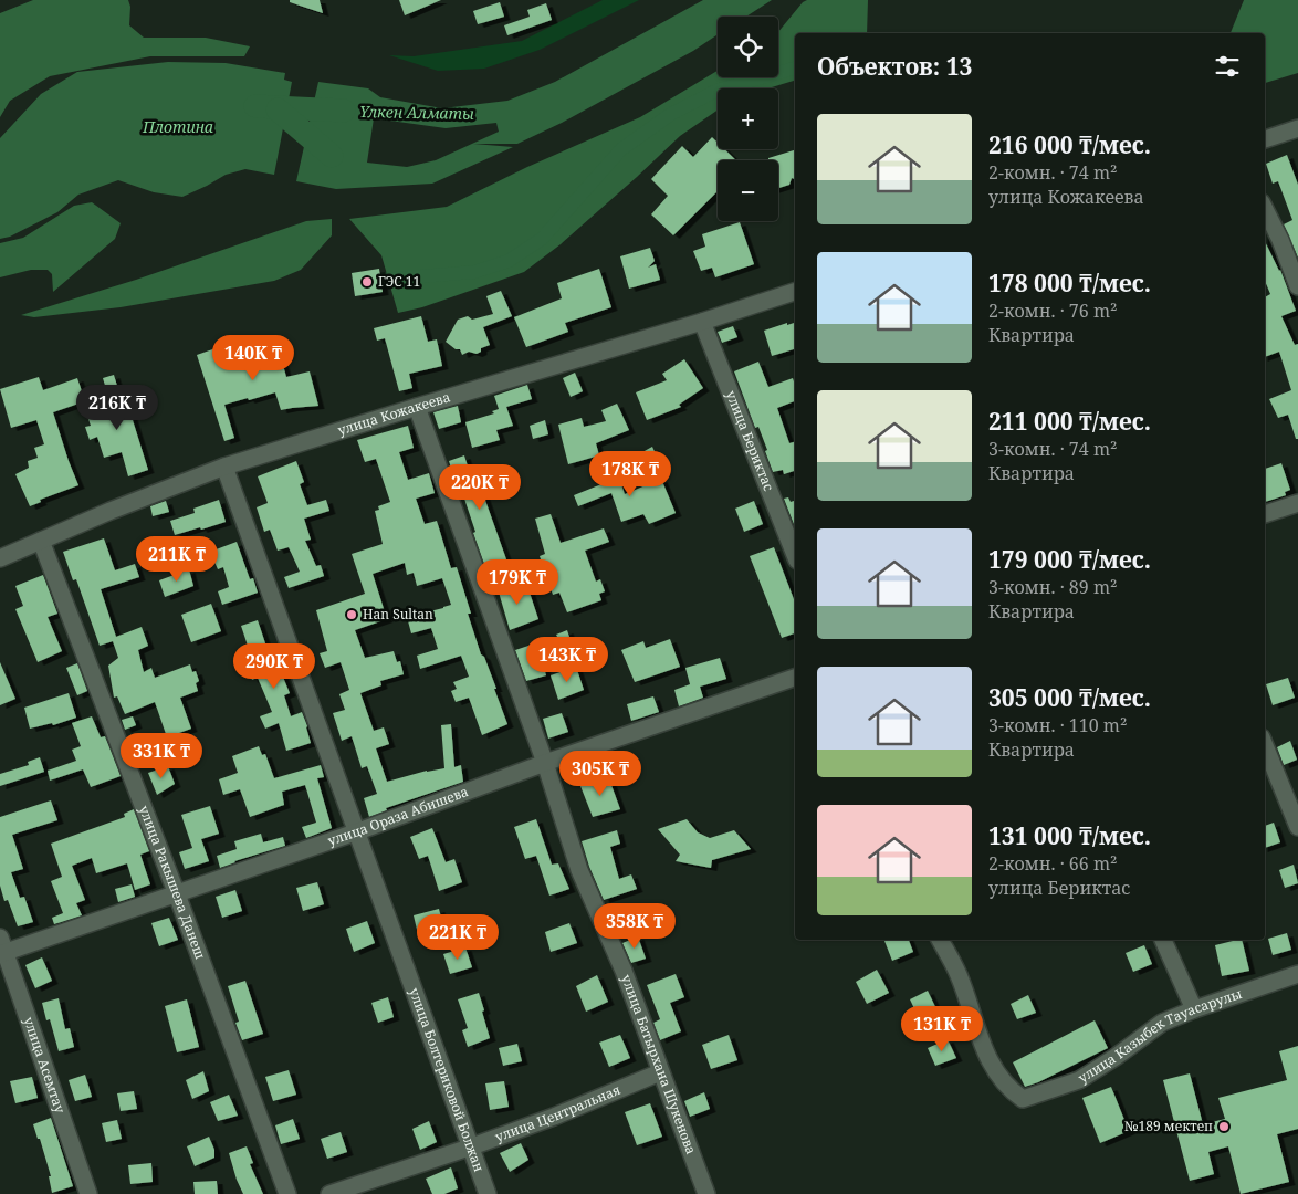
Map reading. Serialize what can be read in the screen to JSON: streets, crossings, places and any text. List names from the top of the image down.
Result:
{
  "streets": {
    "street": [
      "улица Кожакеева",
      "улица Бериктас",
      "улица Ораза Абишева",
      "улица Ракышева Данеш",
      "улица Казыбек Тауасарулы",
      "улица Батырхана Шукенова",
      "улица Асемтау",
      "улица Болтериковой Болжан",
      "улица Центральная"
    ]
  },
  "crossings": [
    ["улица Кожакеева", "улица Бериктас"],
    ["улица Кожакеева", "улица Ракышева Данеш"],
    ["улица Кожакеева", "улица Батырхана Шукенова"],
    ["улица Кожакеева", "улица Болтериковой Болжан"],
    ["улица Ораза Абишева", "улица Ракышева Данеш"],
    ["улица Ораза Абишева", "улица Батырхана Шукенова"],
    ["улица Ораза Абишева", "улица Асемтау"],
    ["улица Ораза Абишева", "улица Болтериковой Болжан"],
    ["улица Батырхана Шукенова", "улица Центральная"],
    ["улица Болтериковой Болжан", "улица Центральная"]
  ],
  "water": ["Үлкен Алматы", "Плотина"],
  "places": ["ГЭС 11", "Han Sultan", "№189 мектеп"],
  "page": {
    "map_buttons": ["+", "−"],
    "heading": "Объектов: 13",
    "list": [
      {
        "name": "216 000 ₸/мес.",
        "note": "2-комн. · 74 m² · улица Кожакеева"
      },
      {
        "name": "178 000 ₸/мес.",
        "note": "2-комн. · 76 m² · Квартира"
      },
      {
        "name": "211 000 ₸/мес.",
        "note": "3-комн. · 74 m² · Квартира"
      },
      {
        "name": "179 000 ₸/мес.",
        "note": "3-комн. · 89 m² · Квартира"
      },
      {
        "name": "305 000 ₸/мес.",
        "note": "3-комн. · 110 m² · Квартира"
      },
      {
        "name": "131 000 ₸/мес.",
        "note": "2-комн. · 66 m² · улица Бериктас"
      }
    ],
    "price": [
      "140K ₸",
      "216K ₸",
      "178K ₸",
      "220K ₸",
      "211K ₸",
      "179K ₸",
      "143K ₸",
      "290K ₸",
      "331K ₸",
      "305K ₸",
      "358K ₸",
      "221K ₸",
      "131K ₸"
    ]
  }
}
